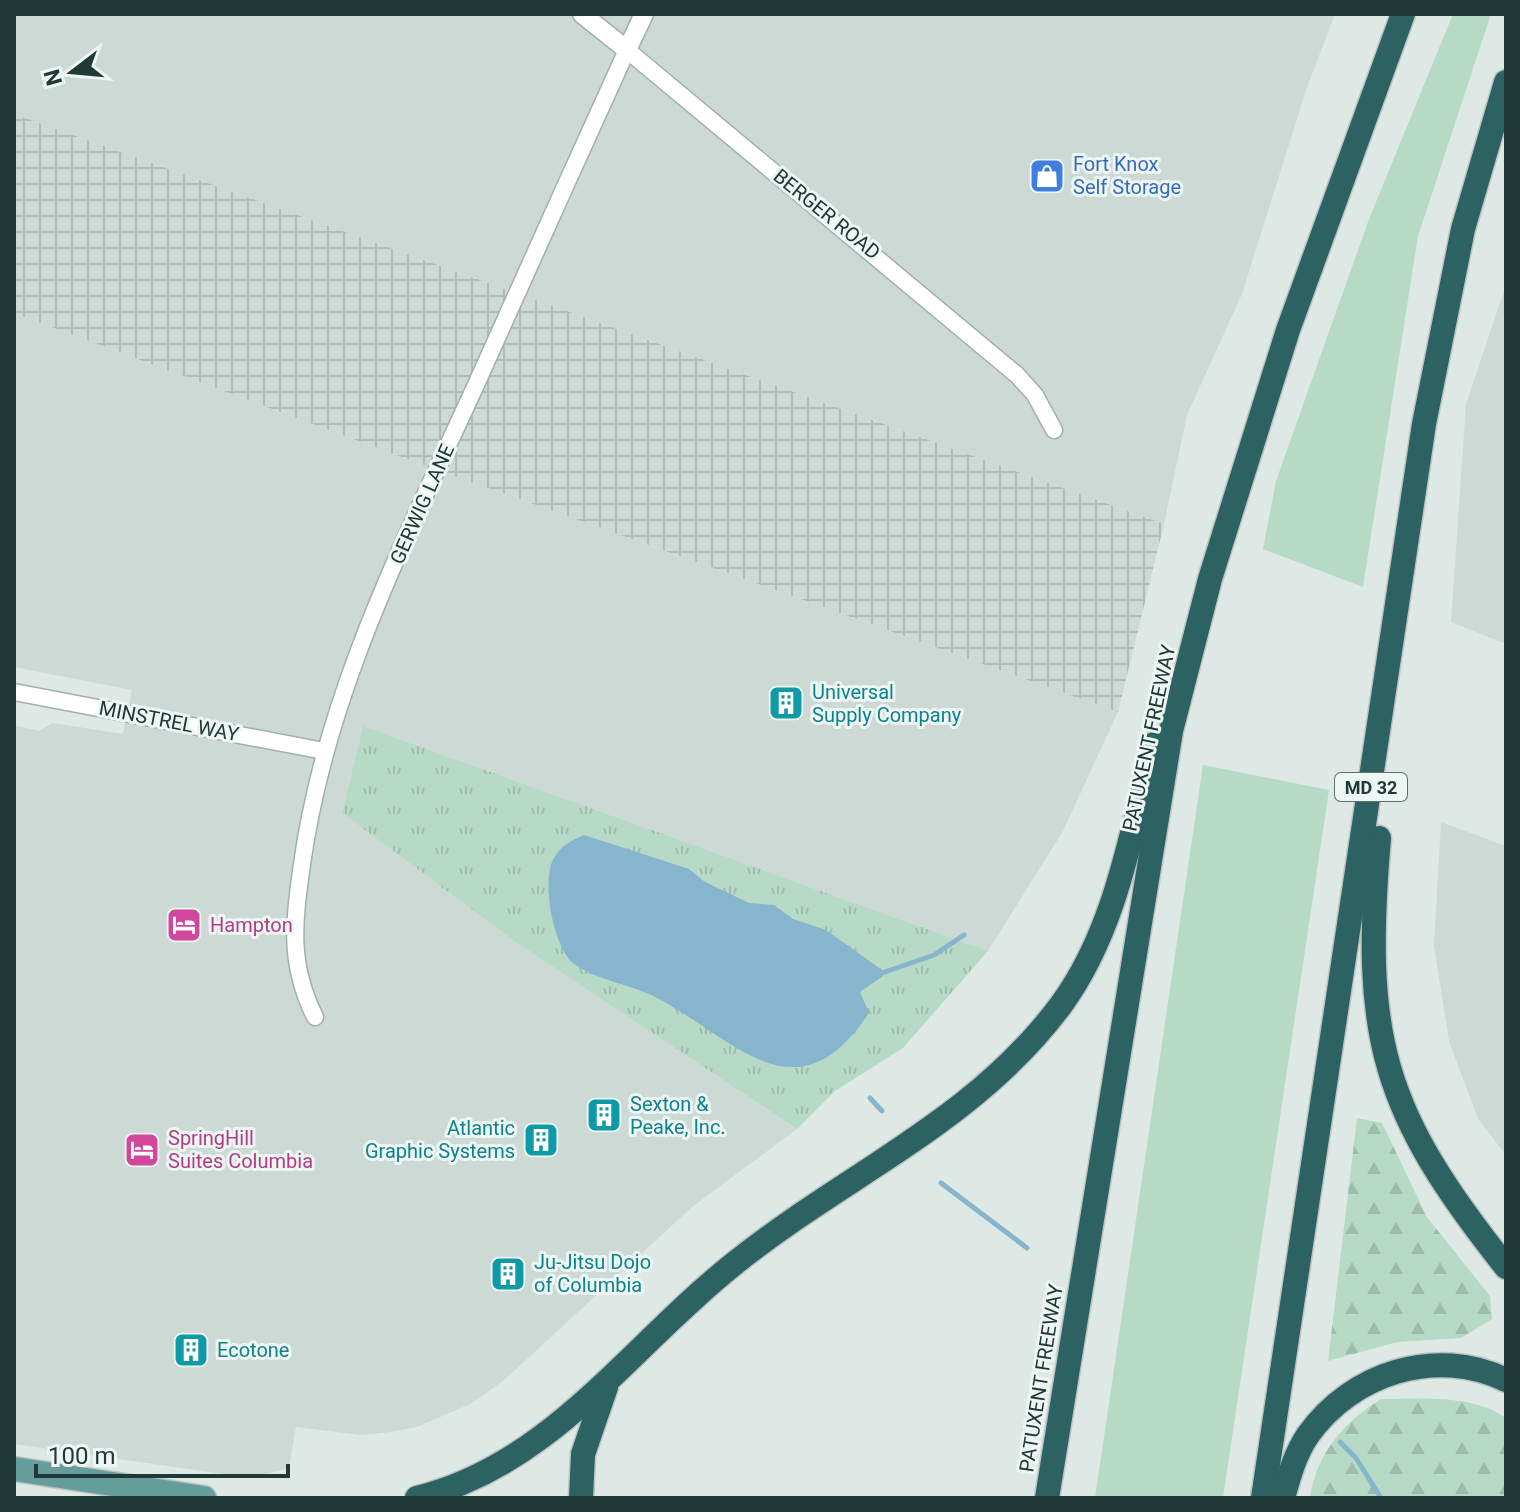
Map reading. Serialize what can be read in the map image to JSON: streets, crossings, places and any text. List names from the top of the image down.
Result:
{
  "streets": {
    "highway": ["PATUXENT FREEWAY", "MD 32"],
    "street": ["BERGER ROAD", "GERWIG LANE", "MINSTREL WAY"]
  },
  "crossings": [
    ["BERGER ROAD", "GERWIG LANE"],
    ["GERWIG LANE", "MINSTREL WAY"]
  ],
  "places": {
    "shop": ["Fort Knox Self Storage"],
    "building": [
      "Universal Supply Company",
      "Sexton & Peake, Inc.",
      "Atlantic Graphic Systems",
      "Ju-Jitsu Dojo of Columbia",
      "Ecotone"
    ],
    "hotel": ["Hampton", "SpringHill Suites Columbia"]
  },
  "scale_bar": "100 m",
  "north": "left"
}
